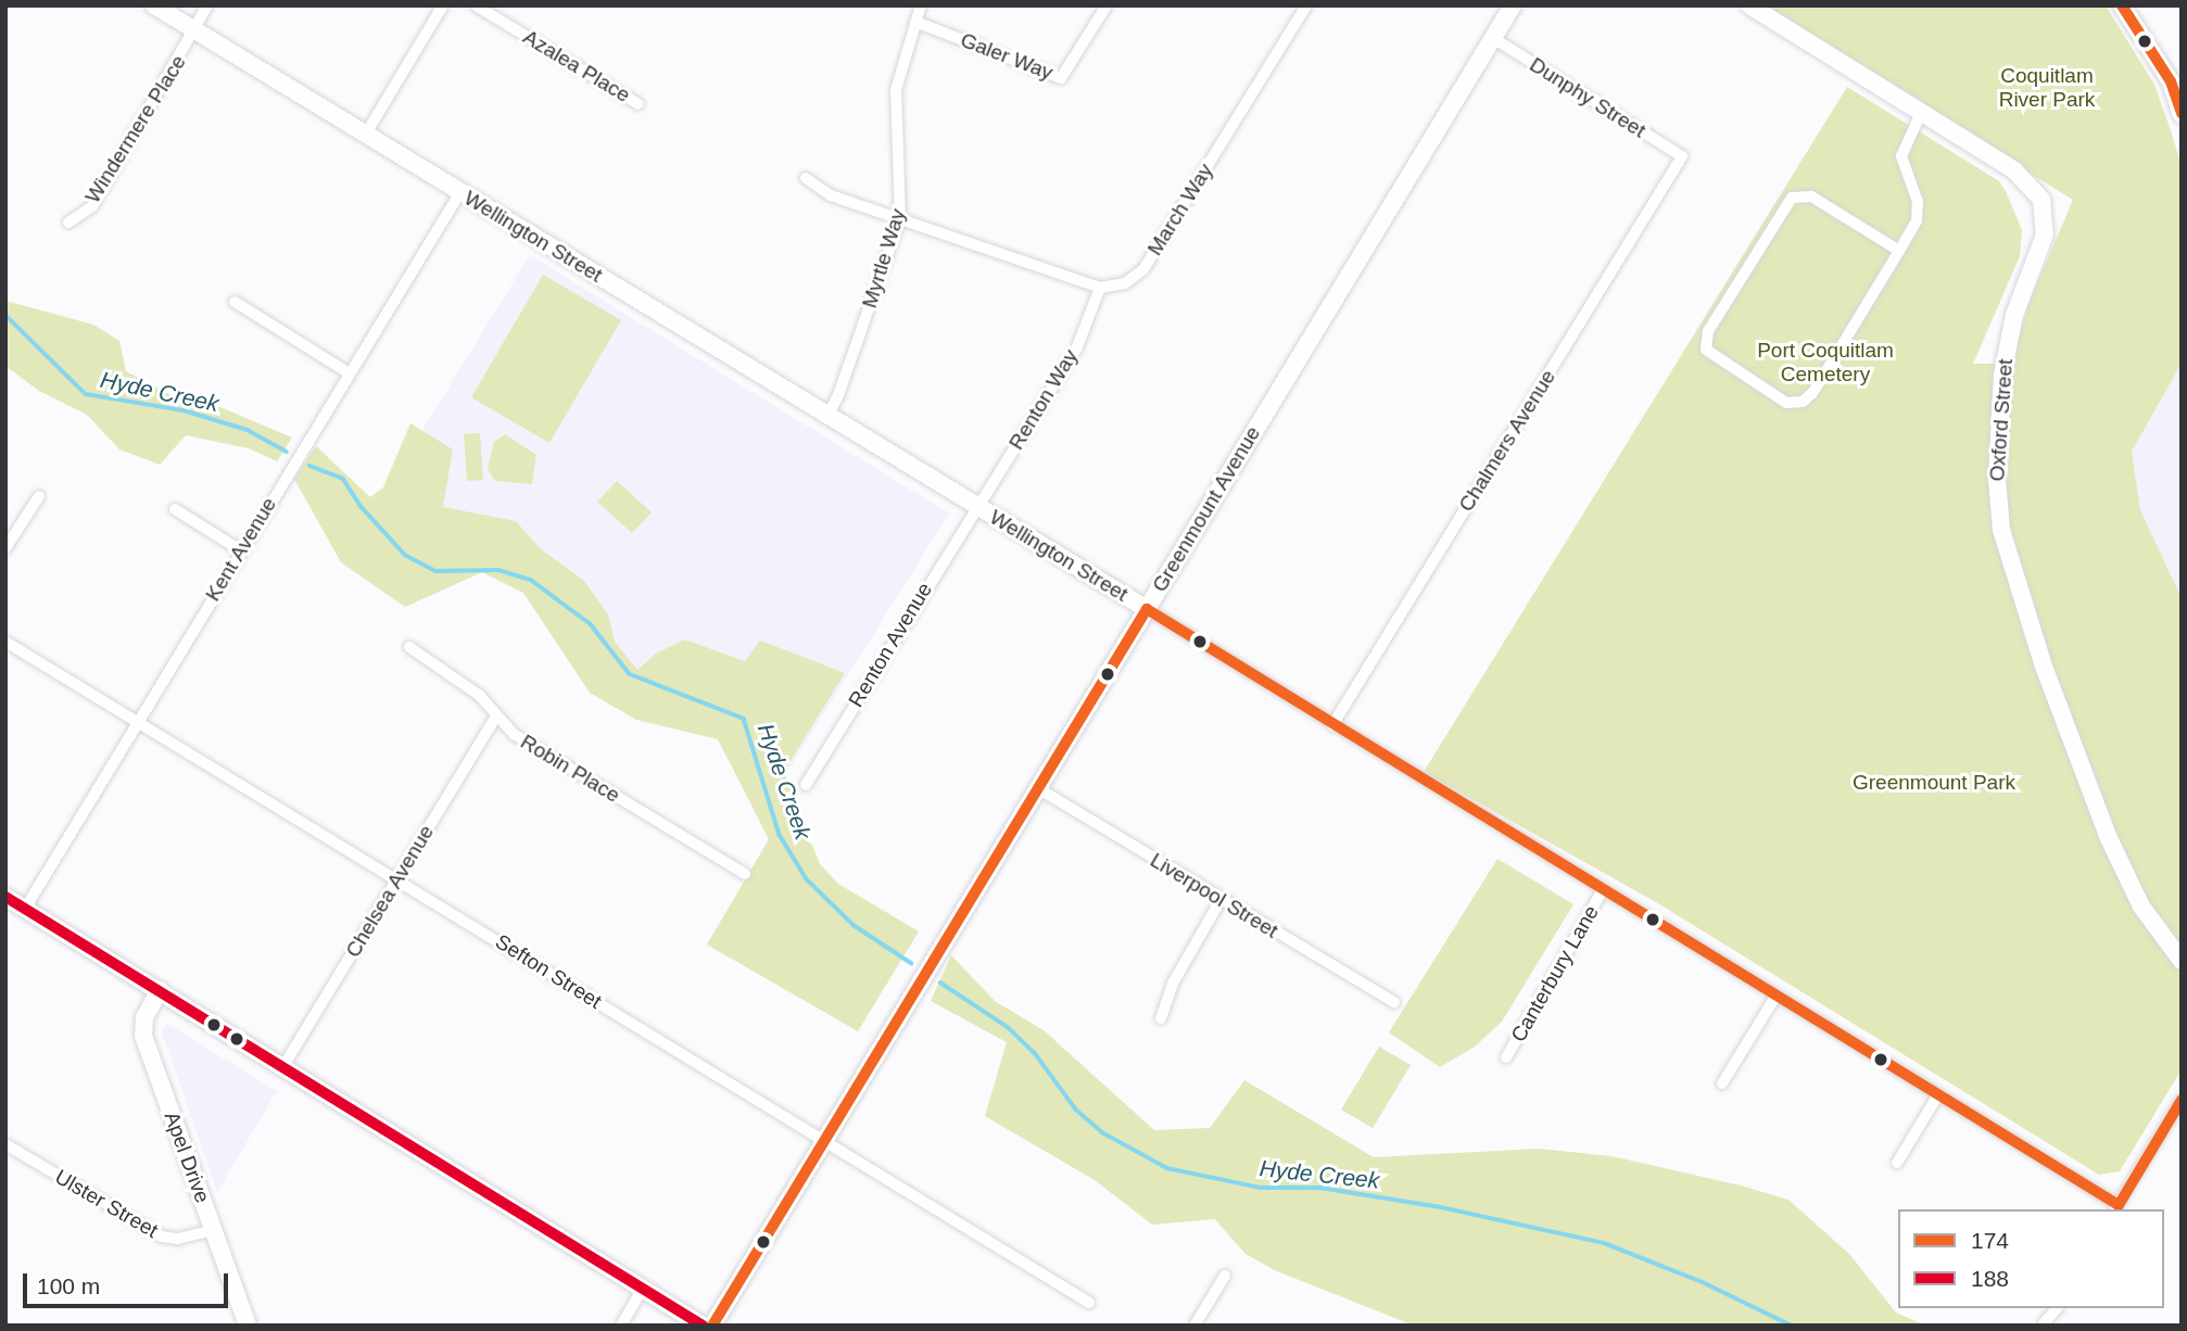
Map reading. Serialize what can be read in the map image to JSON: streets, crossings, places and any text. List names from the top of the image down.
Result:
{
  "streets": {
    "street": [
      "Galer Way",
      "Azalea Place",
      "Dunphy Street",
      "Windermere Place",
      "March Way",
      "Wellington Street",
      "Myrtle Way",
      "Renton Way",
      "Oxford Street",
      "Chalmers Avenue",
      "Greenmount Avenue",
      "Kent Avenue",
      "Renton Avenue",
      "Robin Place",
      "Chelsea Avenue",
      "Liverpool Street",
      "Sefton Street",
      "Canterbury Lane",
      "Apel Drive",
      "Ulster Street"
    ]
  },
  "crossings": [
    ["Galer Way", "Myrtle Way"],
    ["Dunphy Street", "Chalmers Avenue"],
    ["Dunphy Street", "Greenmount Avenue"],
    ["Windermere Place", "Wellington Street"],
    ["March Way", "Renton Way"],
    ["Wellington Street", "Myrtle Way"],
    ["Wellington Street", "Renton Way"],
    ["Wellington Street", "Chalmers Avenue"],
    ["Wellington Street", "Greenmount Avenue"],
    ["Wellington Street", "Kent Avenue"],
    ["Wellington Street", "Renton Avenue"],
    ["Wellington Street", "Canterbury Lane"],
    ["Renton Way", "Renton Avenue"],
    ["Greenmount Avenue", "Liverpool Street"],
    ["Greenmount Avenue", "Sefton Street"],
    ["Kent Avenue", "Sefton Street"],
    ["Robin Place", "Chelsea Avenue"],
    ["Chelsea Avenue", "Sefton Street"],
    ["Apel Drive", "Ulster Street"]
  ],
  "water": ["Hyde Creek"],
  "parks": ["Coquitlam River Park", "Port Coquitlam Cemetery", "Greenmount Park"],
  "lines": ["transit line 174", "transit line 188"],
  "legend": ["174", "188"],
  "scale_bar": "100 m"
}
